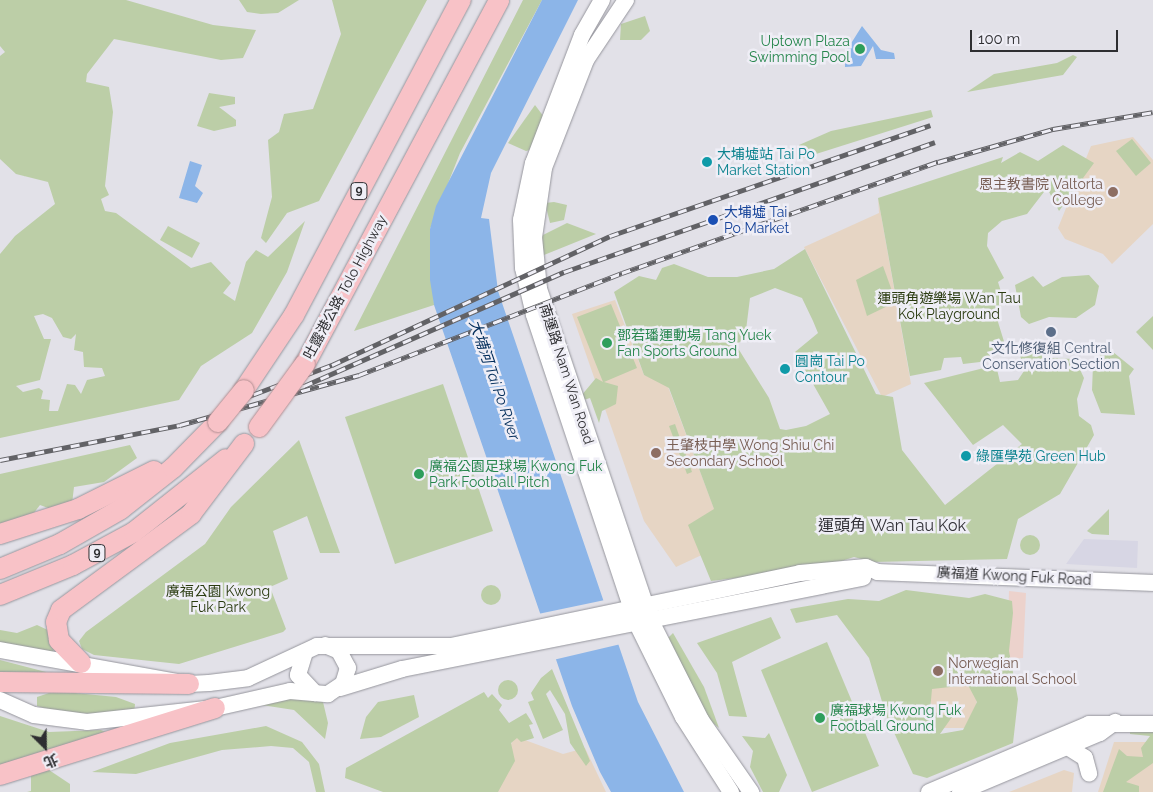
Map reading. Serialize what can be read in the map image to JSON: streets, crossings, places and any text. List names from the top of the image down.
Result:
{
  "streets": {
    "highway": ["9", "吐露港公路 Tolo Highway"],
    "main road": ["南運路 Nam Wan Road", "廣福道 Kwong Fuk Road"]
  },
  "crossings": [
    ["南運路 Nam Wan Road", "廣福道 Kwong Fuk Road"]
  ],
  "districts": ["運頭角 Wan Tau Kok"],
  "water": ["大埔河 Tai Po River"],
  "parks": ["運頭角遊樂場 Wan Tau Kok Playground", "廣福公園 Kwong Fuk Park"],
  "places": [
    "Uptown Plaza Swimming Pool",
    "大埔墟站 Tai Po Market Station",
    "恩主教書院 Valtorta College",
    "大埔墟 Tai Po Market",
    "文化修復組 Central Conservation Section",
    "鄧若璠運動場 Tang Yuek Fan Sports Ground",
    "圓崗 Tai Po Contour",
    "王肇枝中學 Wong Shiu Chi Secondary School",
    "綠匯學苑 Green Hub",
    "廣福公園足球場 Kwong Fuk Park Football Pitch",
    "Norwegian International School",
    "廣福球場 Kwong Fuk Football Ground"
  ],
  "scale_bar": "100 m",
  "north": "bottom right"
}
